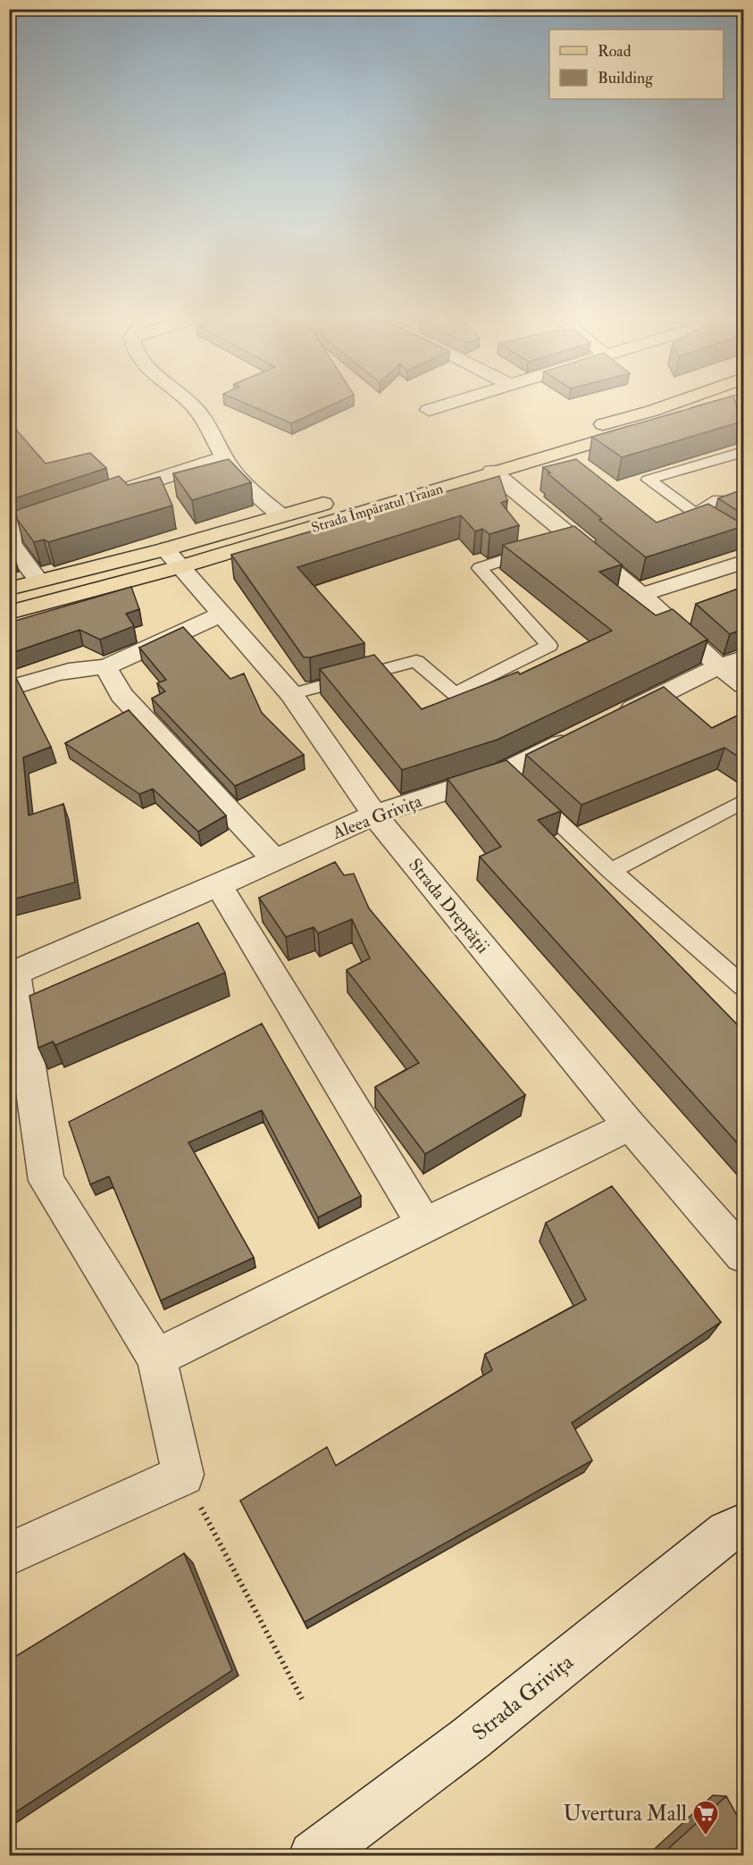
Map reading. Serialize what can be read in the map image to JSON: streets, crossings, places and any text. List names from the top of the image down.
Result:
{
  "streets": {
    "main road": ["Strada Împăratul Traian"],
    "street": ["Aleea Grivița", "Strada Dreptății", "Strada Grivița"]
  },
  "crossings": [
    ["Strada Împăratul Traian", "Strada Dreptății"],
    ["Aleea Grivița", "Strada Dreptății"]
  ],
  "places": {
    "supermarket": ["Uvertura Mall"]
  },
  "legend": ["Road", "Building"]
}
